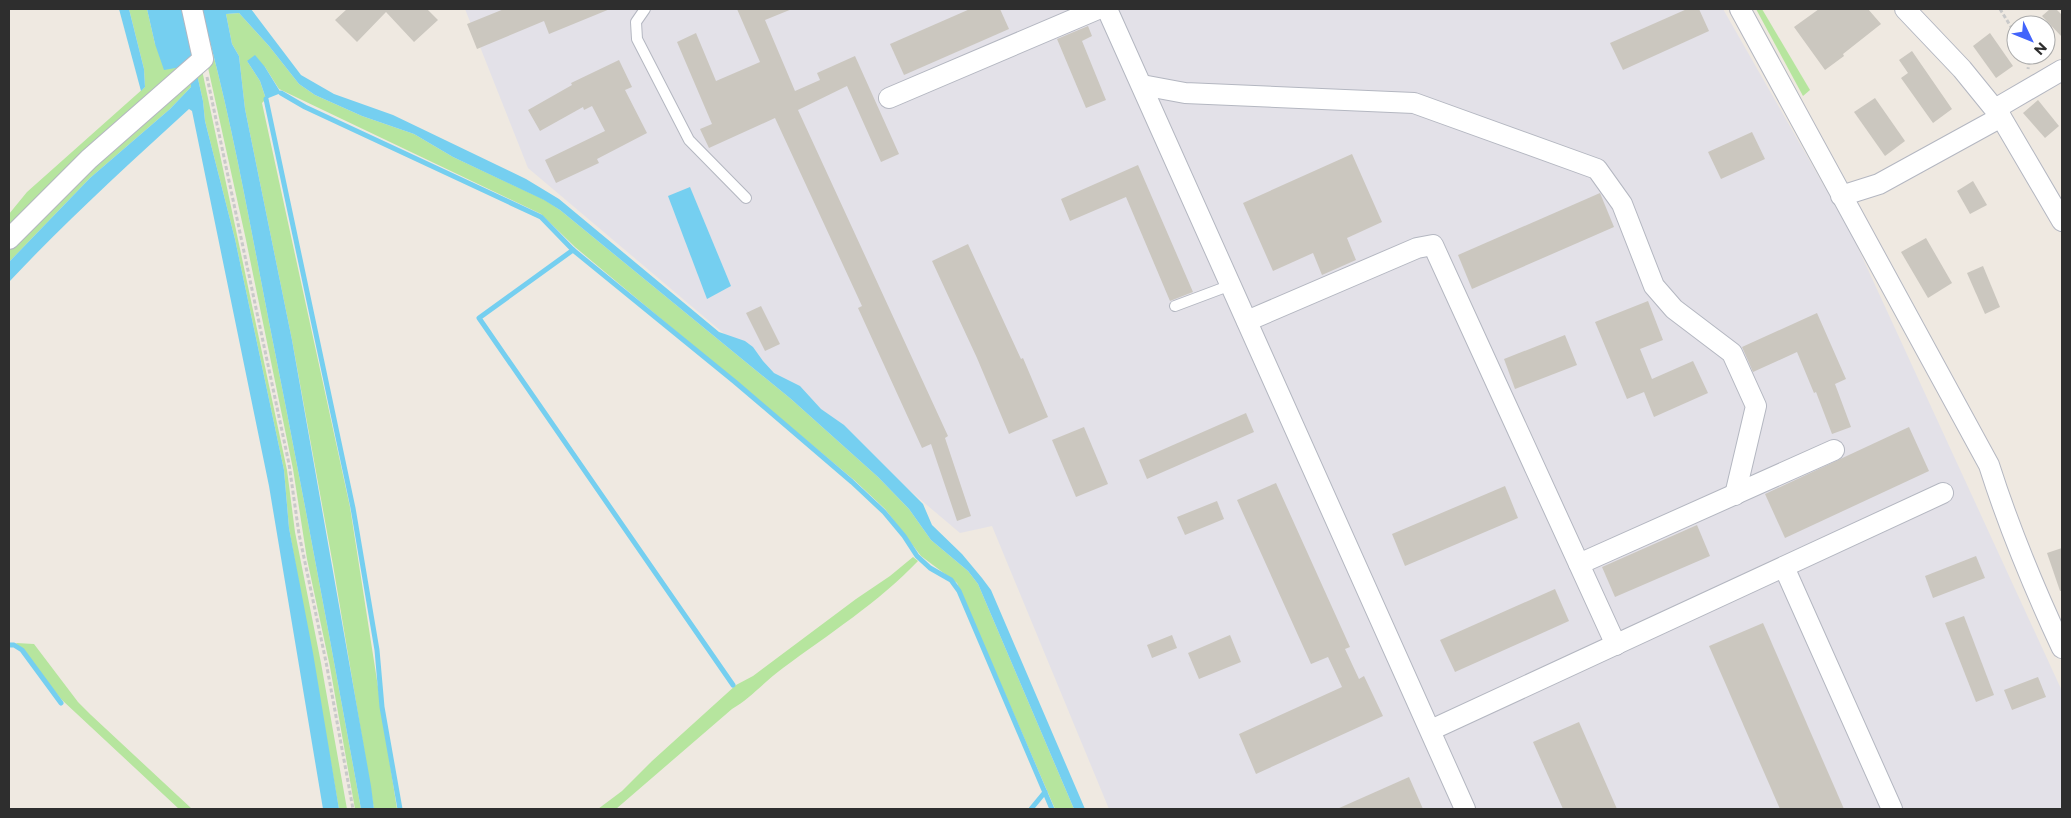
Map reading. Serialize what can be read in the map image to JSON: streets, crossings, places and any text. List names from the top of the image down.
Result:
{
  "north": "bottom right"
}
